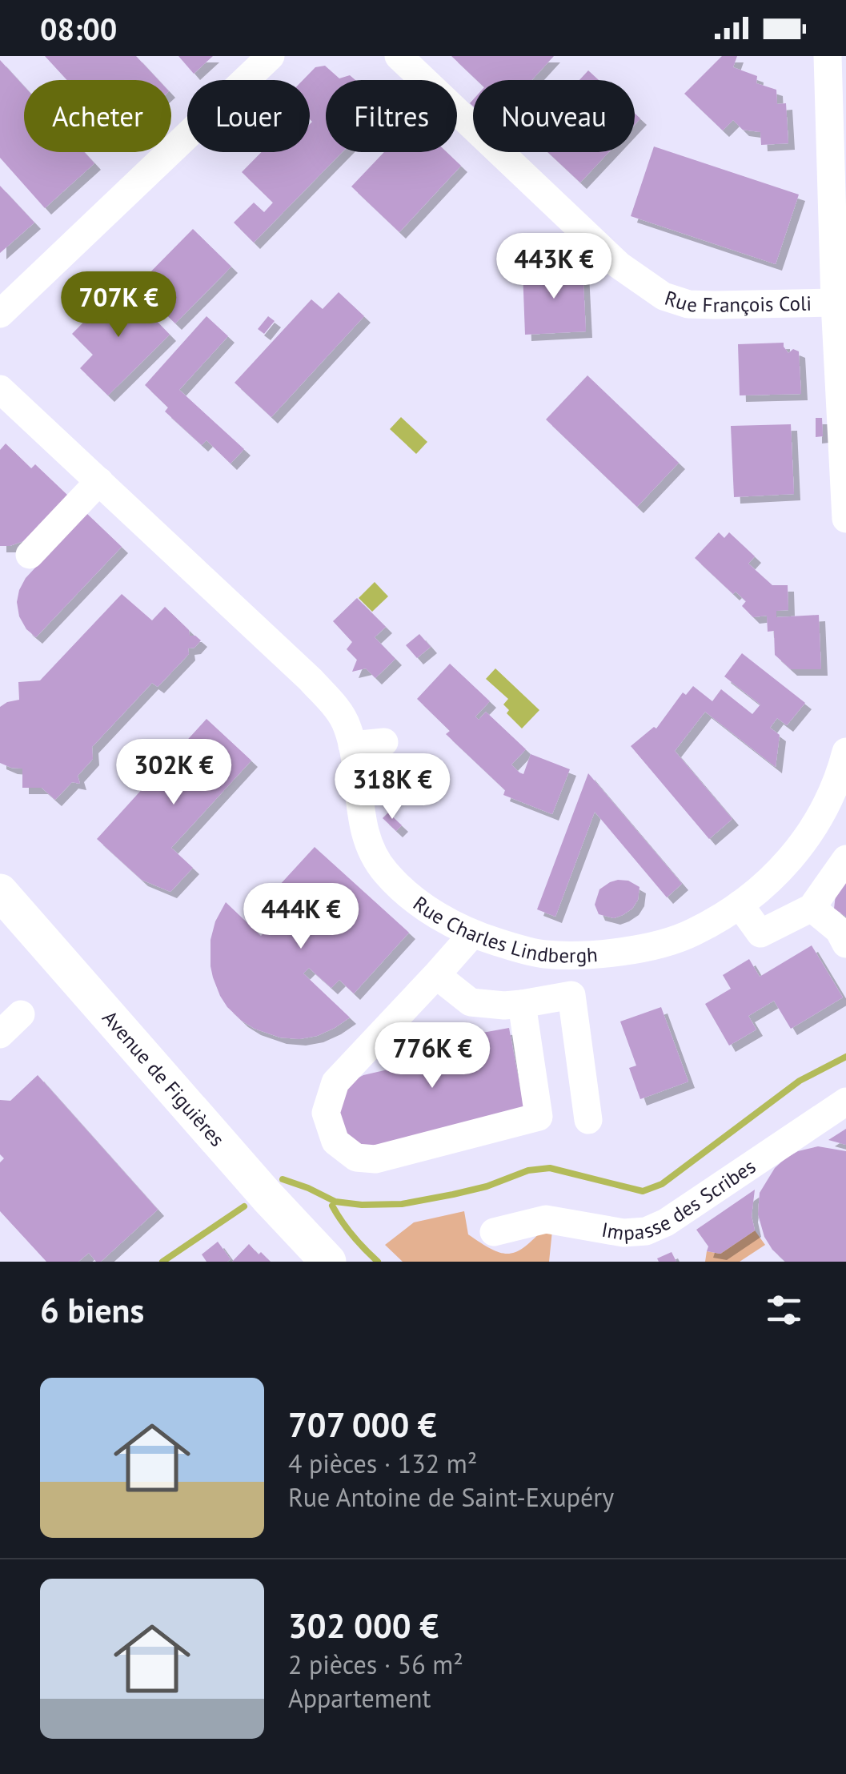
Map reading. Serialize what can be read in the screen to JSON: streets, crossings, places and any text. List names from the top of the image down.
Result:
{
  "streets": {
    "main road": ["Avenue de Figuières"],
    "street": ["Rue François Coli", "Rue Charles Lindbergh", "Impasse des Scribes"]
  },
  "page": {
    "status": "08:00",
    "chip": [
      "Acheter",
      "Louer",
      "Filtres",
      "Nouveau"
    ],
    "price": [
      "443K €",
      "707K €",
      "302K €",
      "318K €",
      "444K €",
      "776K €"
    ],
    "heading": "6 biens",
    "list": [
      {
        "name": "707 000 €",
        "note": "4 pièces · 132 m² · Rue Antoine de Saint-Exupéry"
      },
      {
        "name": "302 000 €",
        "note": "2 pièces · 56 m² · Appartement"
      }
    ]
  }
}
